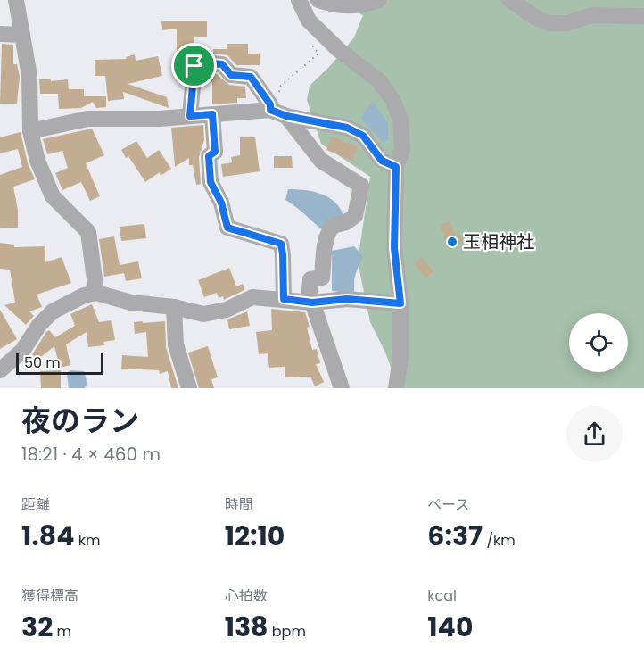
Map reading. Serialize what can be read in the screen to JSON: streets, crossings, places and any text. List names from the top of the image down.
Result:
{
  "places": ["玉相神社"],
  "scale_bar": "50 m",
  "page": {
    "scale": "50 m",
    "heading": ["夜のラン", "18:21 · 4 × 460 m"],
    "stats": [
      ["距離", "1.84 km"],
      ["時間", "12:10"],
      ["ペース", "6:37 /km"],
      ["獲得標高", "32 m"],
      ["心拍数", "138 bpm"],
      ["kcal", "140"]
    ]
  }
}
